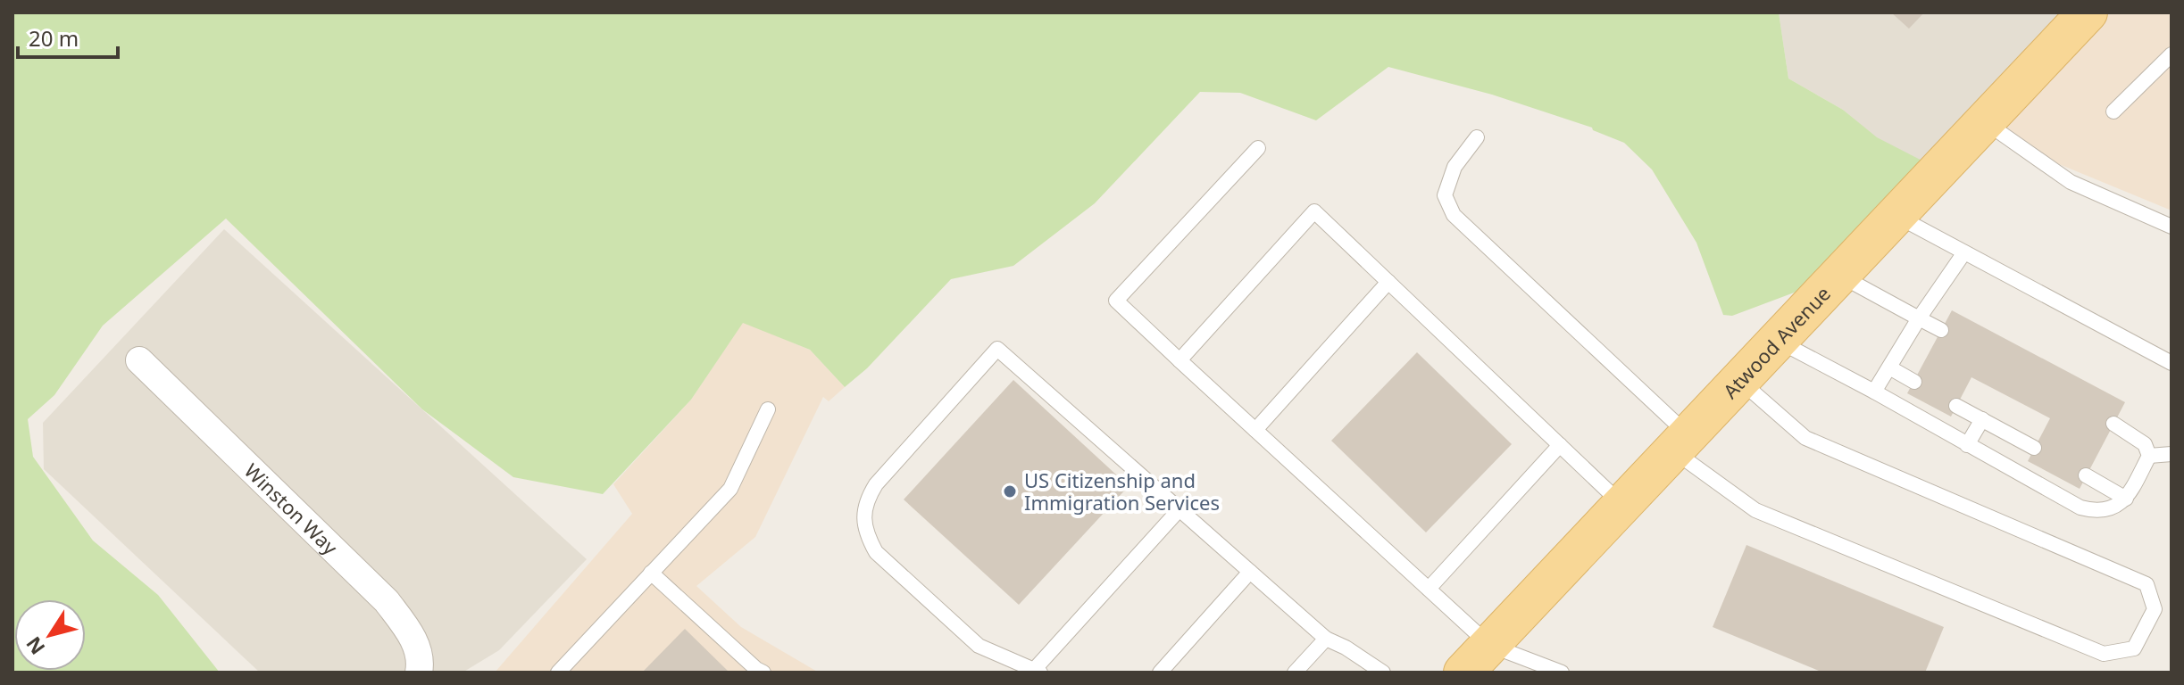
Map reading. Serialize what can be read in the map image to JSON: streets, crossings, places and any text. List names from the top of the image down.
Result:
{
  "streets": {
    "main road": ["Atwood Avenue"],
    "street": ["Winston Way"]
  },
  "places": ["US Citizenship and Immigration Services"],
  "scale_bar": "20 m",
  "north": "bottom left"
}
